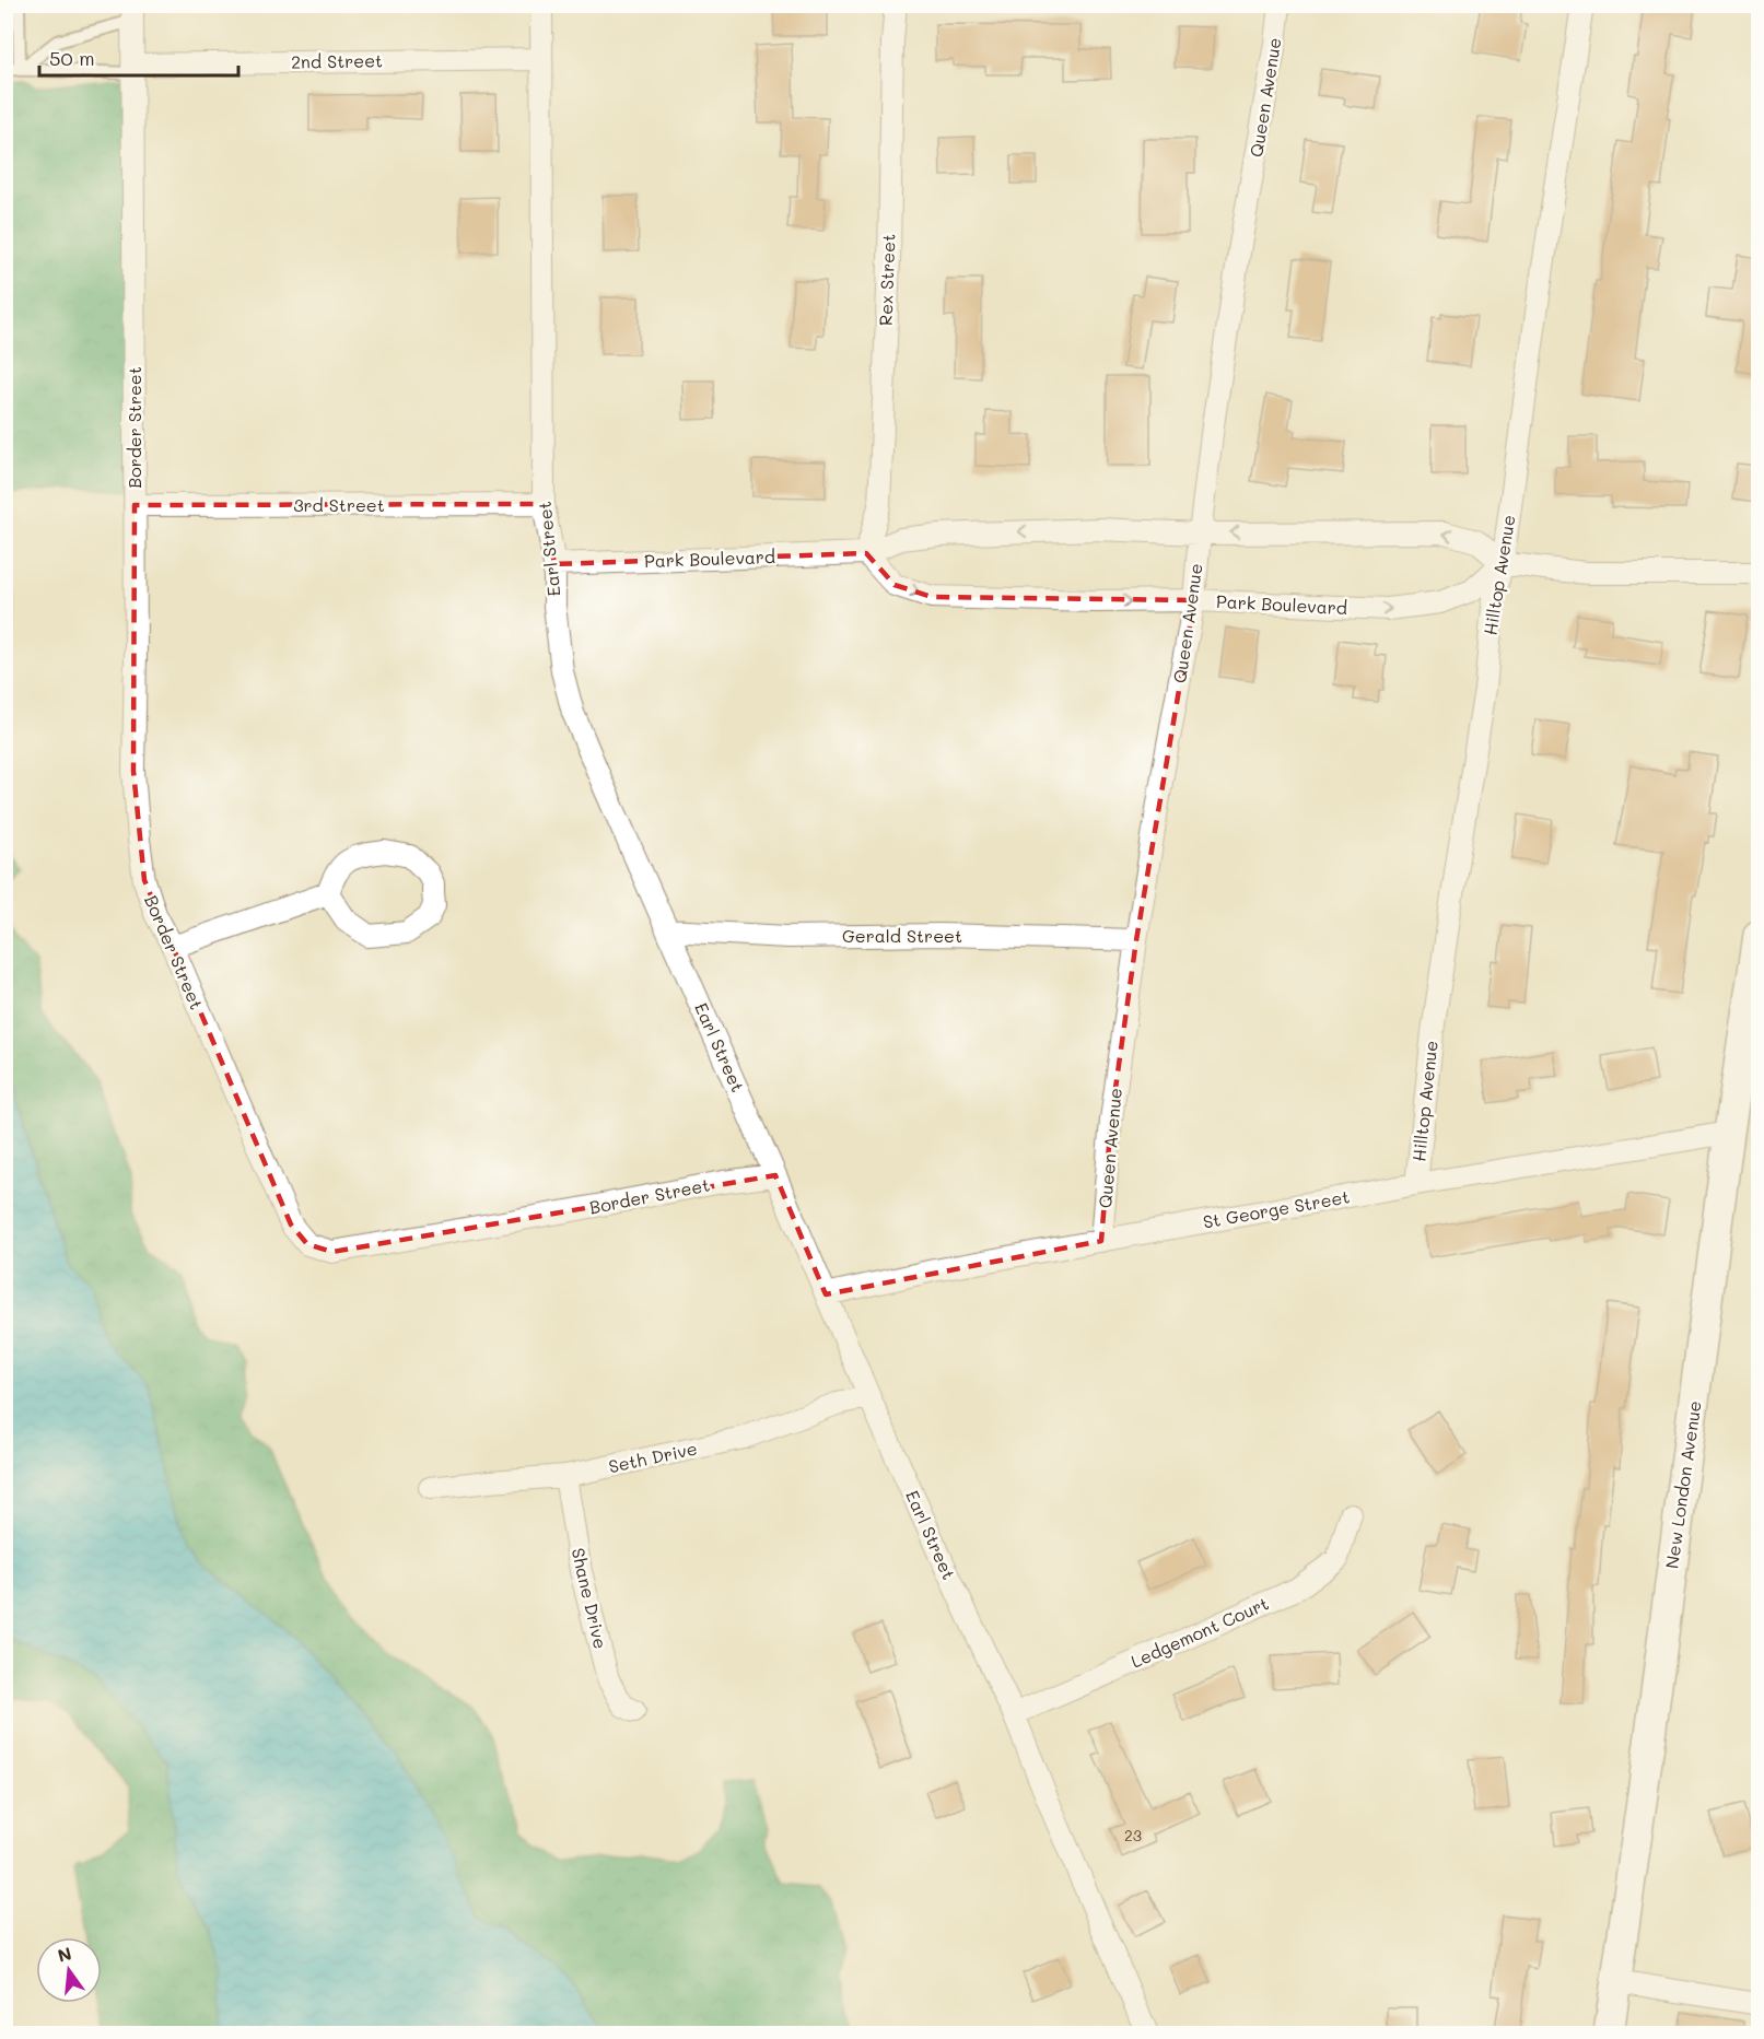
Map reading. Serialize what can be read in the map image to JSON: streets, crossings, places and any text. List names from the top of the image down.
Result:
{
  "streets": {
    "main road": ["New London Avenue"],
    "street": [
      "2nd Street",
      "Queen Avenue",
      "Rex Street",
      "Border Street",
      "3rd Street",
      "Earl Street",
      "Park Boulevard",
      "Hilltop Avenue",
      "Gerald Street",
      "St George Street",
      "Seth Drive",
      "Shane Drive",
      "Ledgemont Court"
    ]
  },
  "crossings": [
    ["2nd Street", "Border Street"],
    ["2nd Street", "Earl Street"],
    ["Queen Avenue", "Park Boulevard"],
    ["Queen Avenue", "Gerald Street"],
    ["Queen Avenue", "St George Street"],
    ["Rex Street", "Park Boulevard"],
    ["Border Street", "3rd Street"],
    ["Border Street", "Earl Street"],
    ["3rd Street", "Earl Street"],
    ["Earl Street", "Park Boulevard"],
    ["Earl Street", "Gerald Street"],
    ["Earl Street", "St George Street"],
    ["Earl Street", "Seth Drive"],
    ["Earl Street", "Ledgemont Court"],
    ["Park Boulevard", "Hilltop Avenue"],
    ["Hilltop Avenue", "St George Street"],
    ["St George Street", "New London Avenue"],
    ["Seth Drive", "Shane Drive"]
  ],
  "house_numbers": ["23"],
  "scale_bar": "50 m",
  "north": "top"
}
